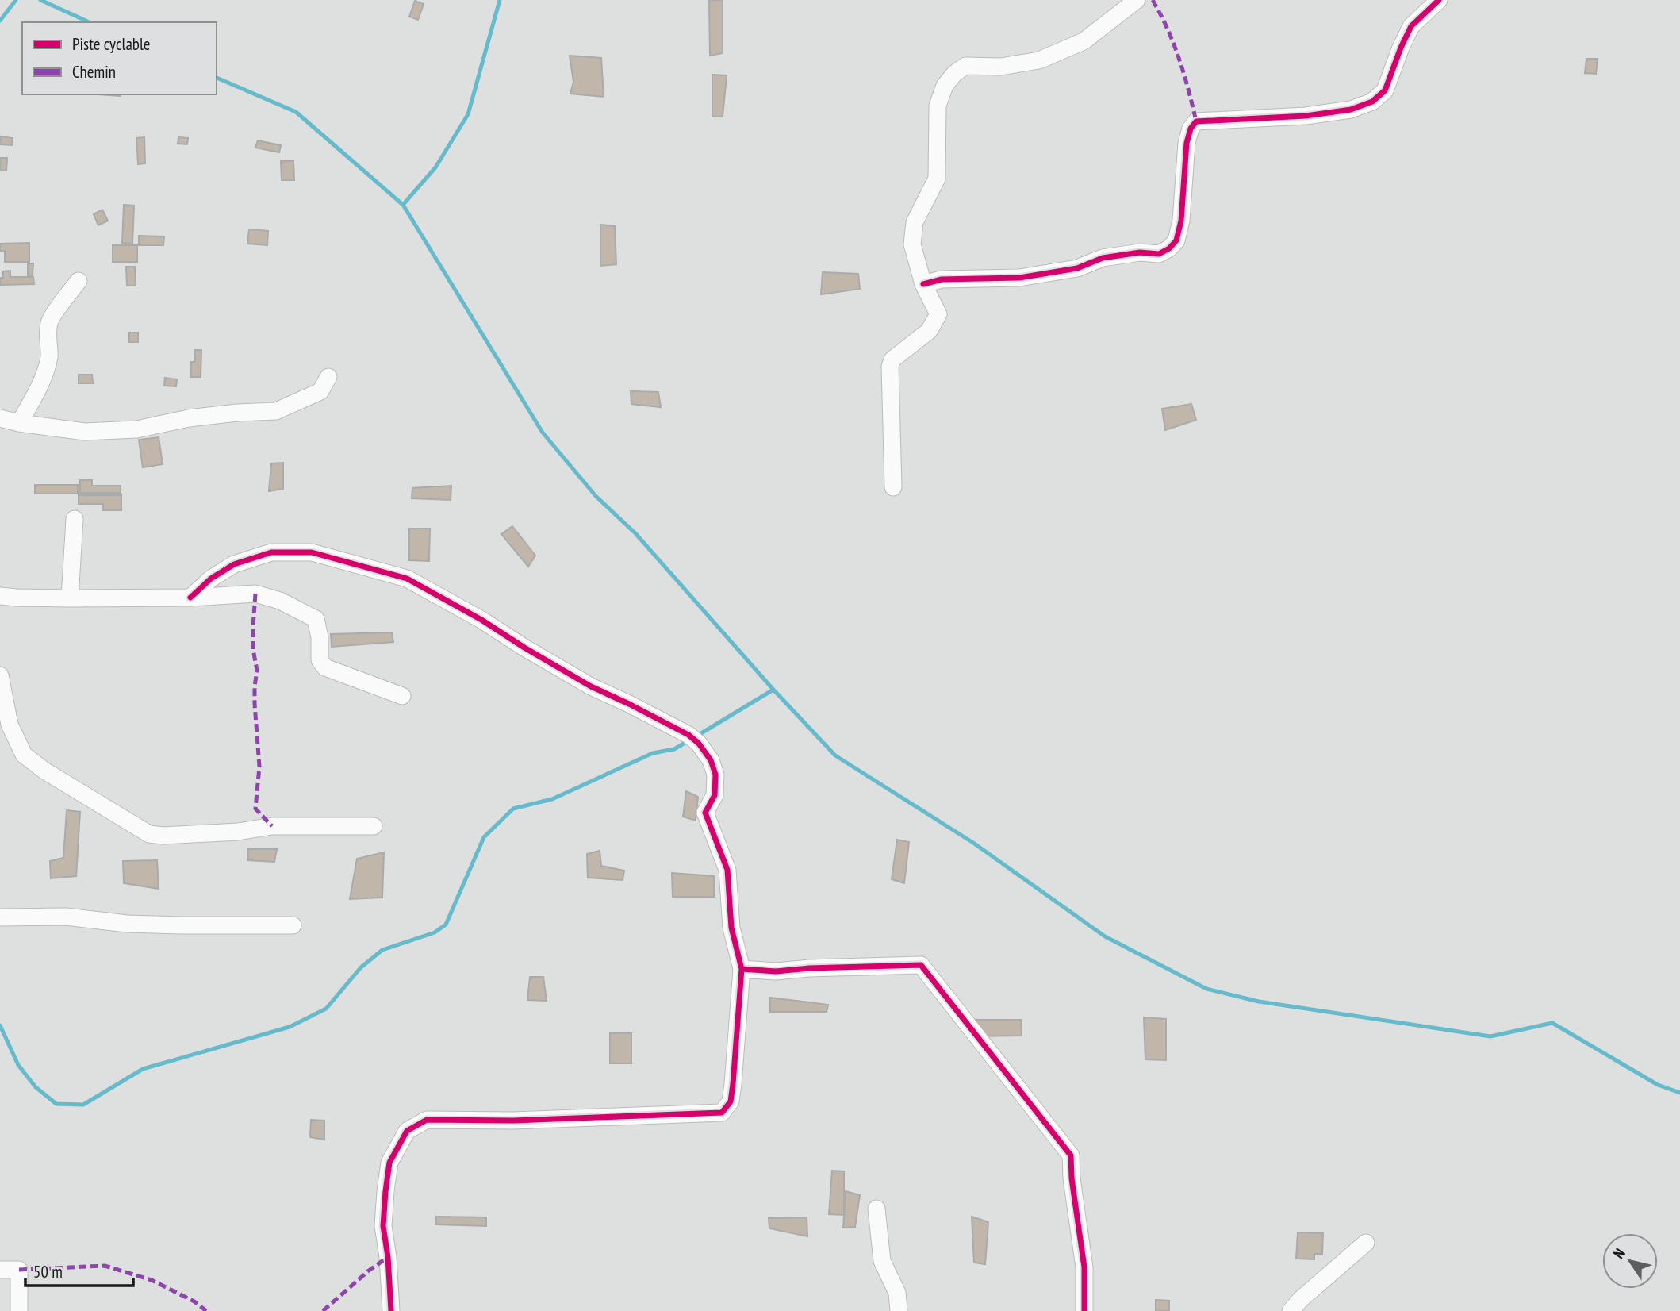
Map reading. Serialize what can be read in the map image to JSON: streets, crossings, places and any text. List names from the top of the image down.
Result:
{
  "legend": ["Piste cyclable", "Chemin"],
  "scale_bar": "50 m",
  "north": "top left"
}
